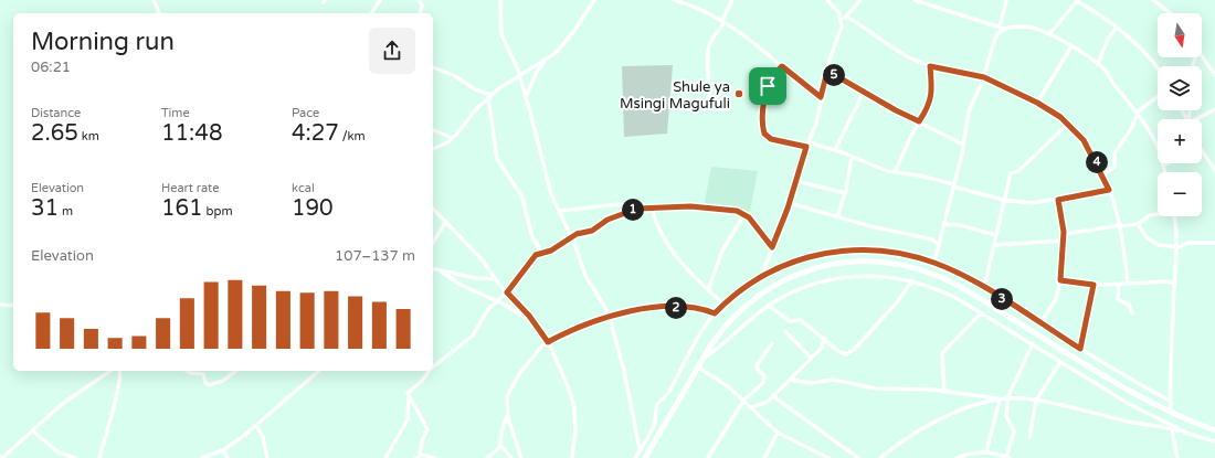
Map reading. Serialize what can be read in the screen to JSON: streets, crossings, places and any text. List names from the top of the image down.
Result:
{
  "places": ["Shule ya Msingi Magufuli"],
  "north": "bottom",
  "page": {
    "map_buttons": ["+", "−"],
    "heading": ["Morning run", "06:21"],
    "pins": [
      "5",
      "4",
      "1",
      "3",
      "2"
    ],
    "stats": [
      ["Distance", "2.65 km"],
      ["Time", "11:48"],
      ["Pace", "4:27 /km"],
      ["Elevation", "31 m"],
      ["Heart rate", "161 bpm"],
      ["kcal", "190"]
    ],
    "chart": ["Elevation", "107–137 m"]
  }
}
